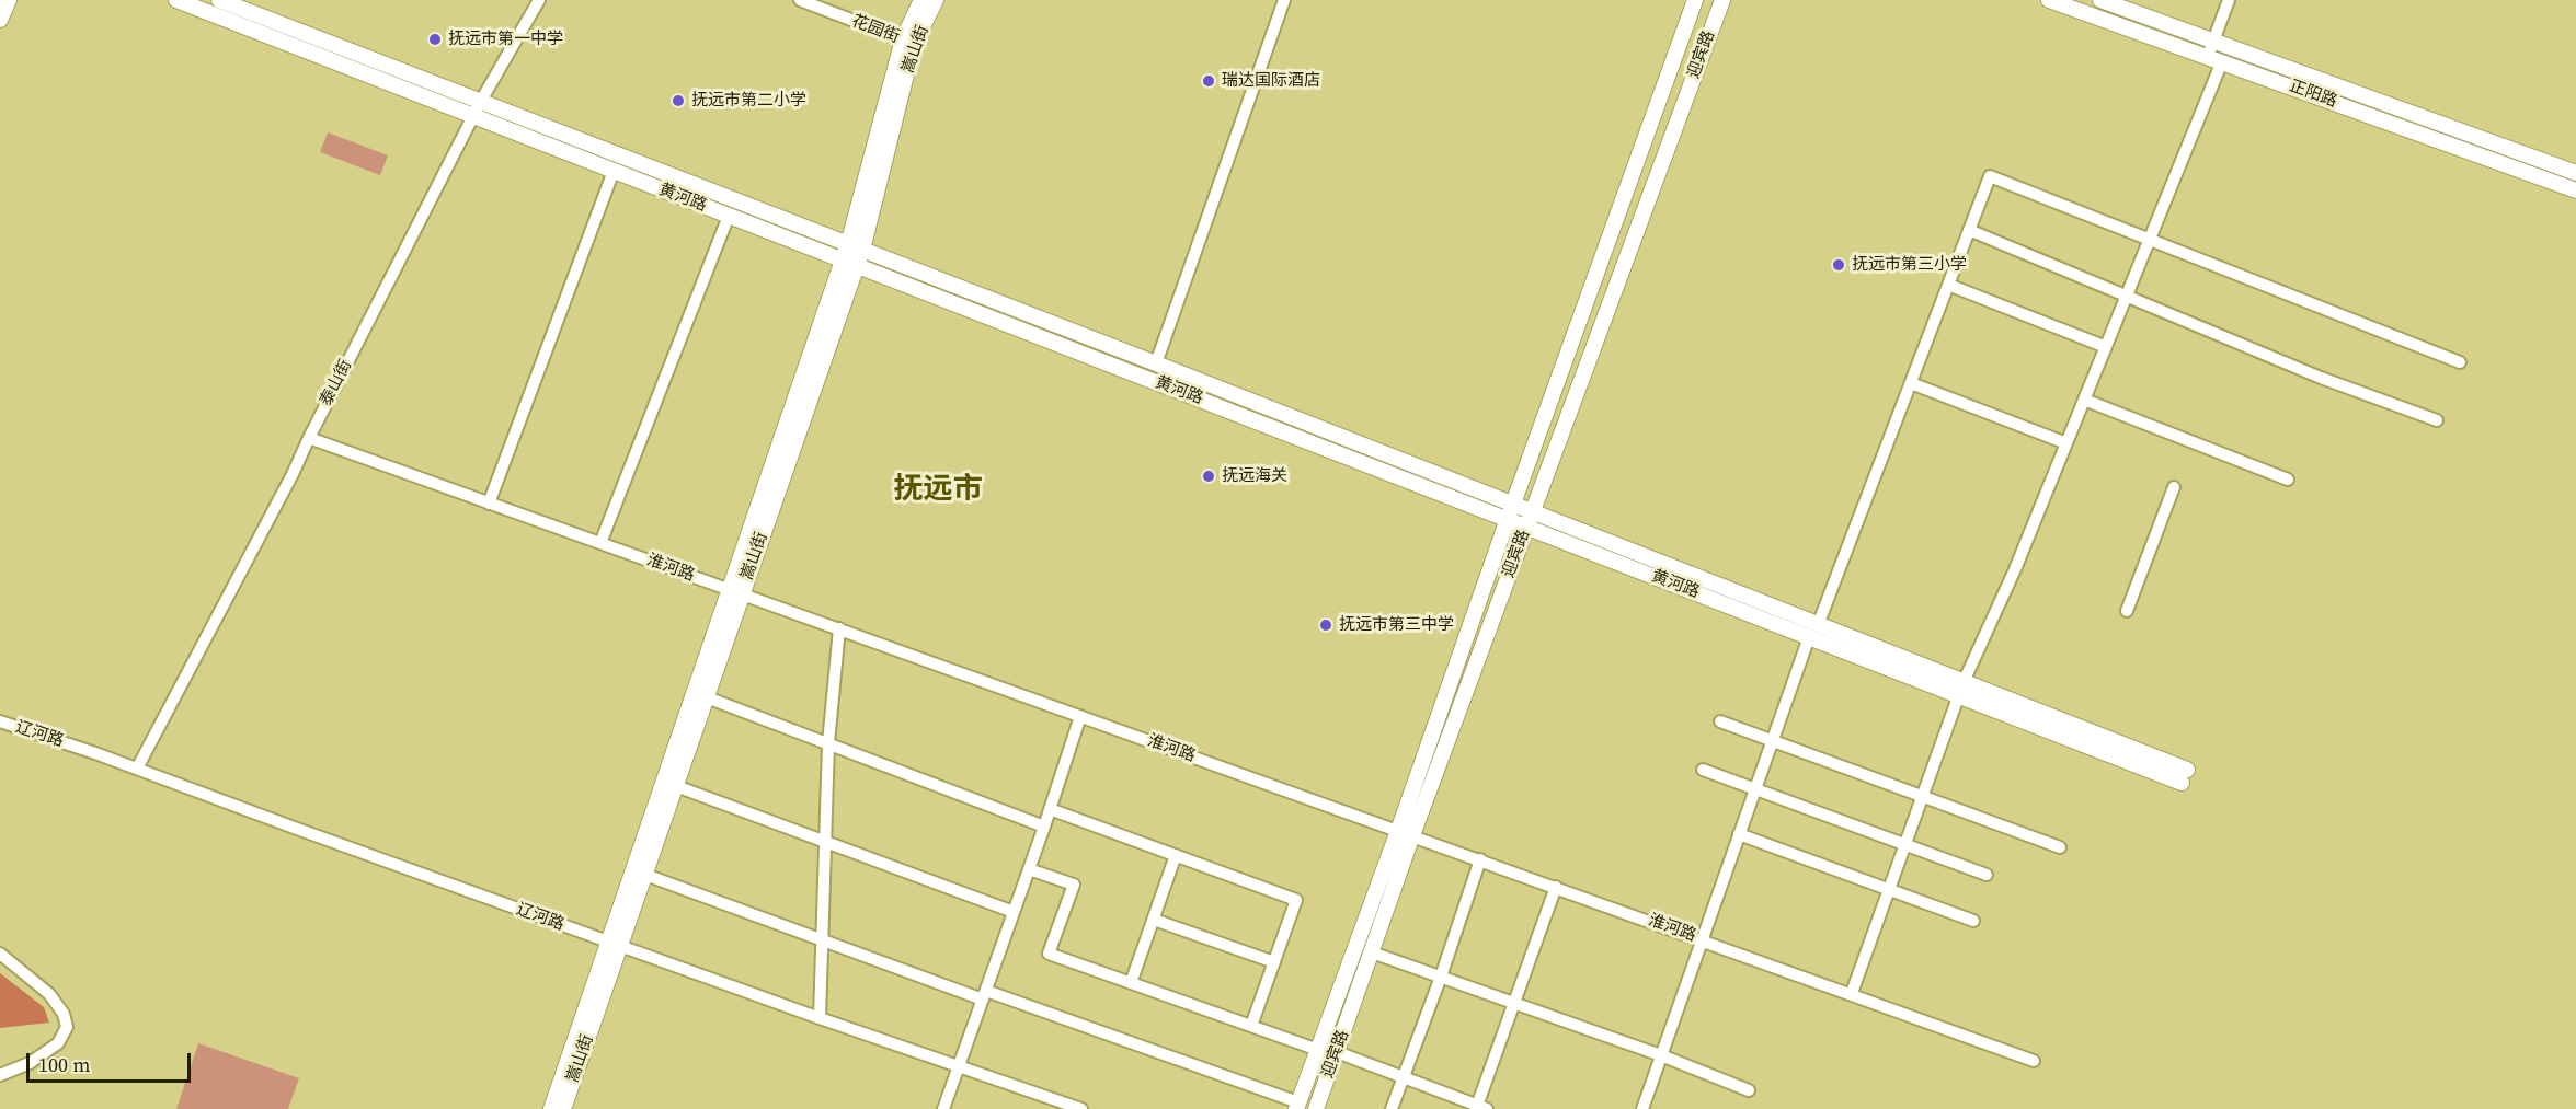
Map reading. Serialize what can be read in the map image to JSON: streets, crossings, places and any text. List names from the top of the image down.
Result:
{
  "streets": {
    "main road": [
      "嵩山街",
      "迎宾路",
      "正阳路",
      "黄河路"
    ],
    "street": [
      "花园街",
      "泰山街",
      "淮河路",
      "辽河路"
    ]
  },
  "crossings": [
    ["花园街", "嵩山街"],
    ["嵩山街", "黄河路"],
    ["嵩山街", "淮河路"],
    ["嵩山街", "辽河路"],
    ["迎宾路", "黄河路"],
    ["迎宾路", "淮河路"],
    ["黄河路", "泰山街"],
    ["泰山街", "淮河路"],
    ["泰山街", "辽河路"]
  ],
  "districts": ["抚远市"],
  "places": [
    "抚远市第一中学",
    "瑞达国际酒店",
    "抚远市第二小学",
    "抚远市第三小学",
    "抚远海关",
    "抚远市第三中学"
  ],
  "scale_bar": "100 m"
}
